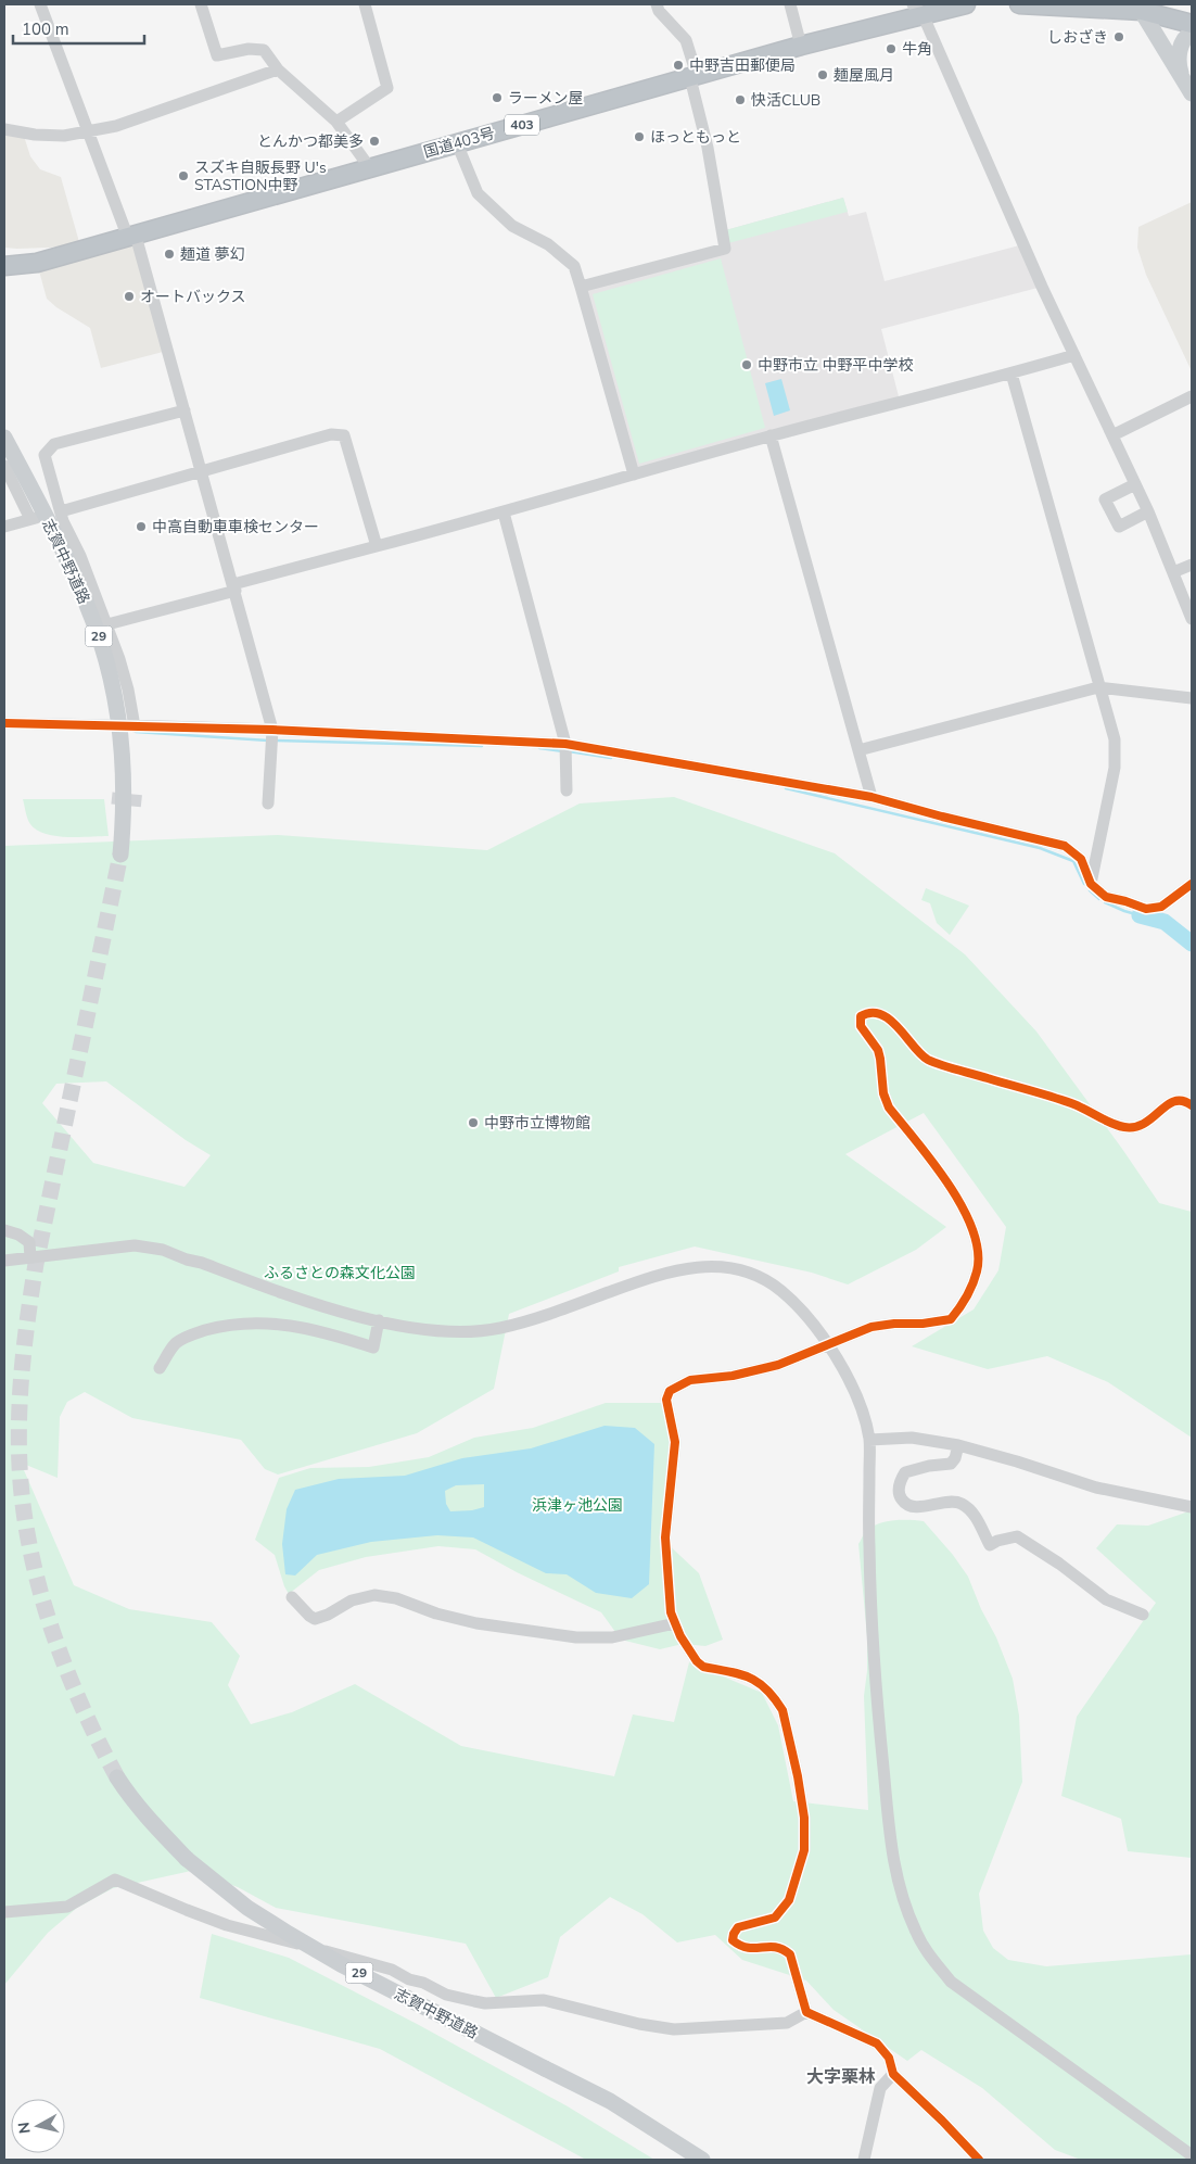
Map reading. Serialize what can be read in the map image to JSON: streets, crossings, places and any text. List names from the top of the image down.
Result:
{
  "streets": {
    "highway": ["403", "国道403号"],
    "main road": ["志賀中野道路", "29"]
  },
  "districts": ["大字栗林"],
  "parks": ["ふるさとの森文化公園", "浜津ヶ池公園"],
  "places": [
    "しおざき",
    "牛角",
    "中野吉田郵便局",
    "麺屋風月",
    "ラーメン屋",
    "快活CLUB",
    "ほっともっと",
    "とんかつ都美多",
    "スズキ自販長野 U's STASTION中野",
    "麺道 夢幻",
    "オートバックス",
    "中野市立 中野平中学校",
    "中高自動車車検センター",
    "中野市立博物館"
  ],
  "scale_bar": "100 m",
  "north": "left"
}
